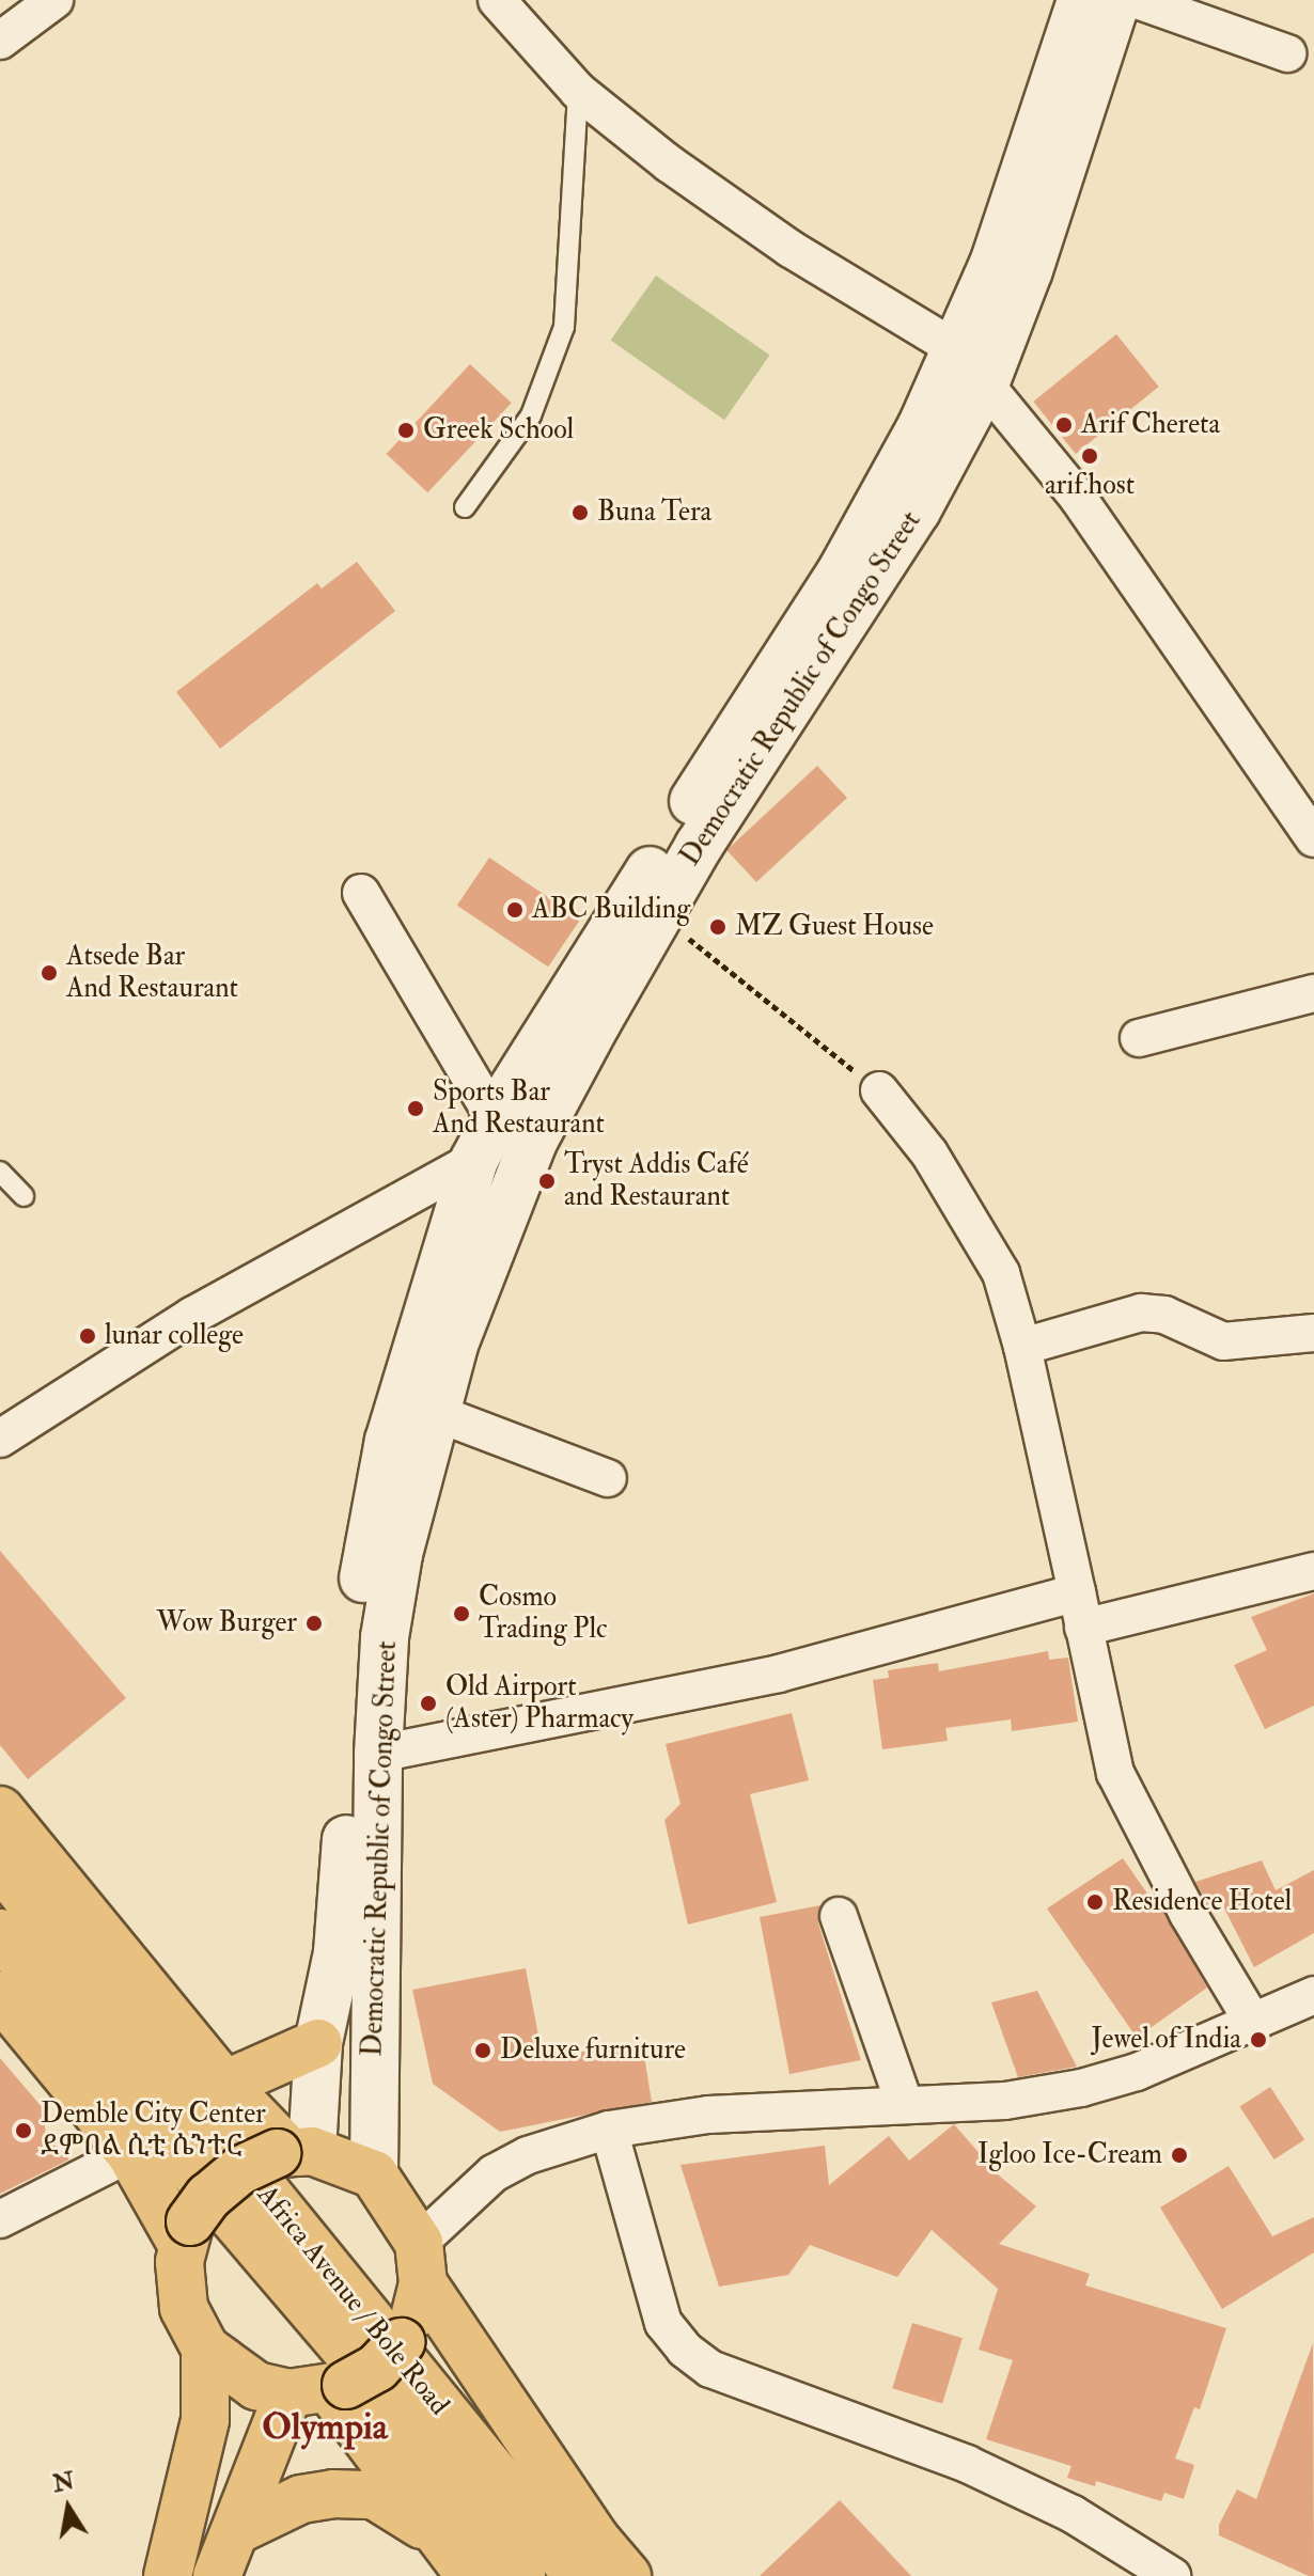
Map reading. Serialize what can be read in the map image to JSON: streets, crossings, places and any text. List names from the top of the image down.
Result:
{
  "streets": {
    "main road": ["Democratic Republic of Congo Street", "Africa Avenue / Bole Road"]
  },
  "districts": ["Olympia"],
  "places": [
    "Arif Chereta",
    "Greek School",
    "arif.host",
    "Buna Tera",
    "ABC Building",
    "MZ Guest House",
    "Atsede Bar And Restaurant",
    "Sports Bar And Restaurant",
    "Tryst Addis Café and Restaurant",
    "lunar college",
    "Cosmo Trading Plc",
    "Wow Burger",
    "Old Airport (Aster) Pharmacy",
    "Residence Hotel",
    "Jewel of India",
    "Deluxe furniture",
    "Demble City Center ደምበል ሲቲ ሴንተር",
    "Igloo Ice-Cream"
  ],
  "north": "top"
}
